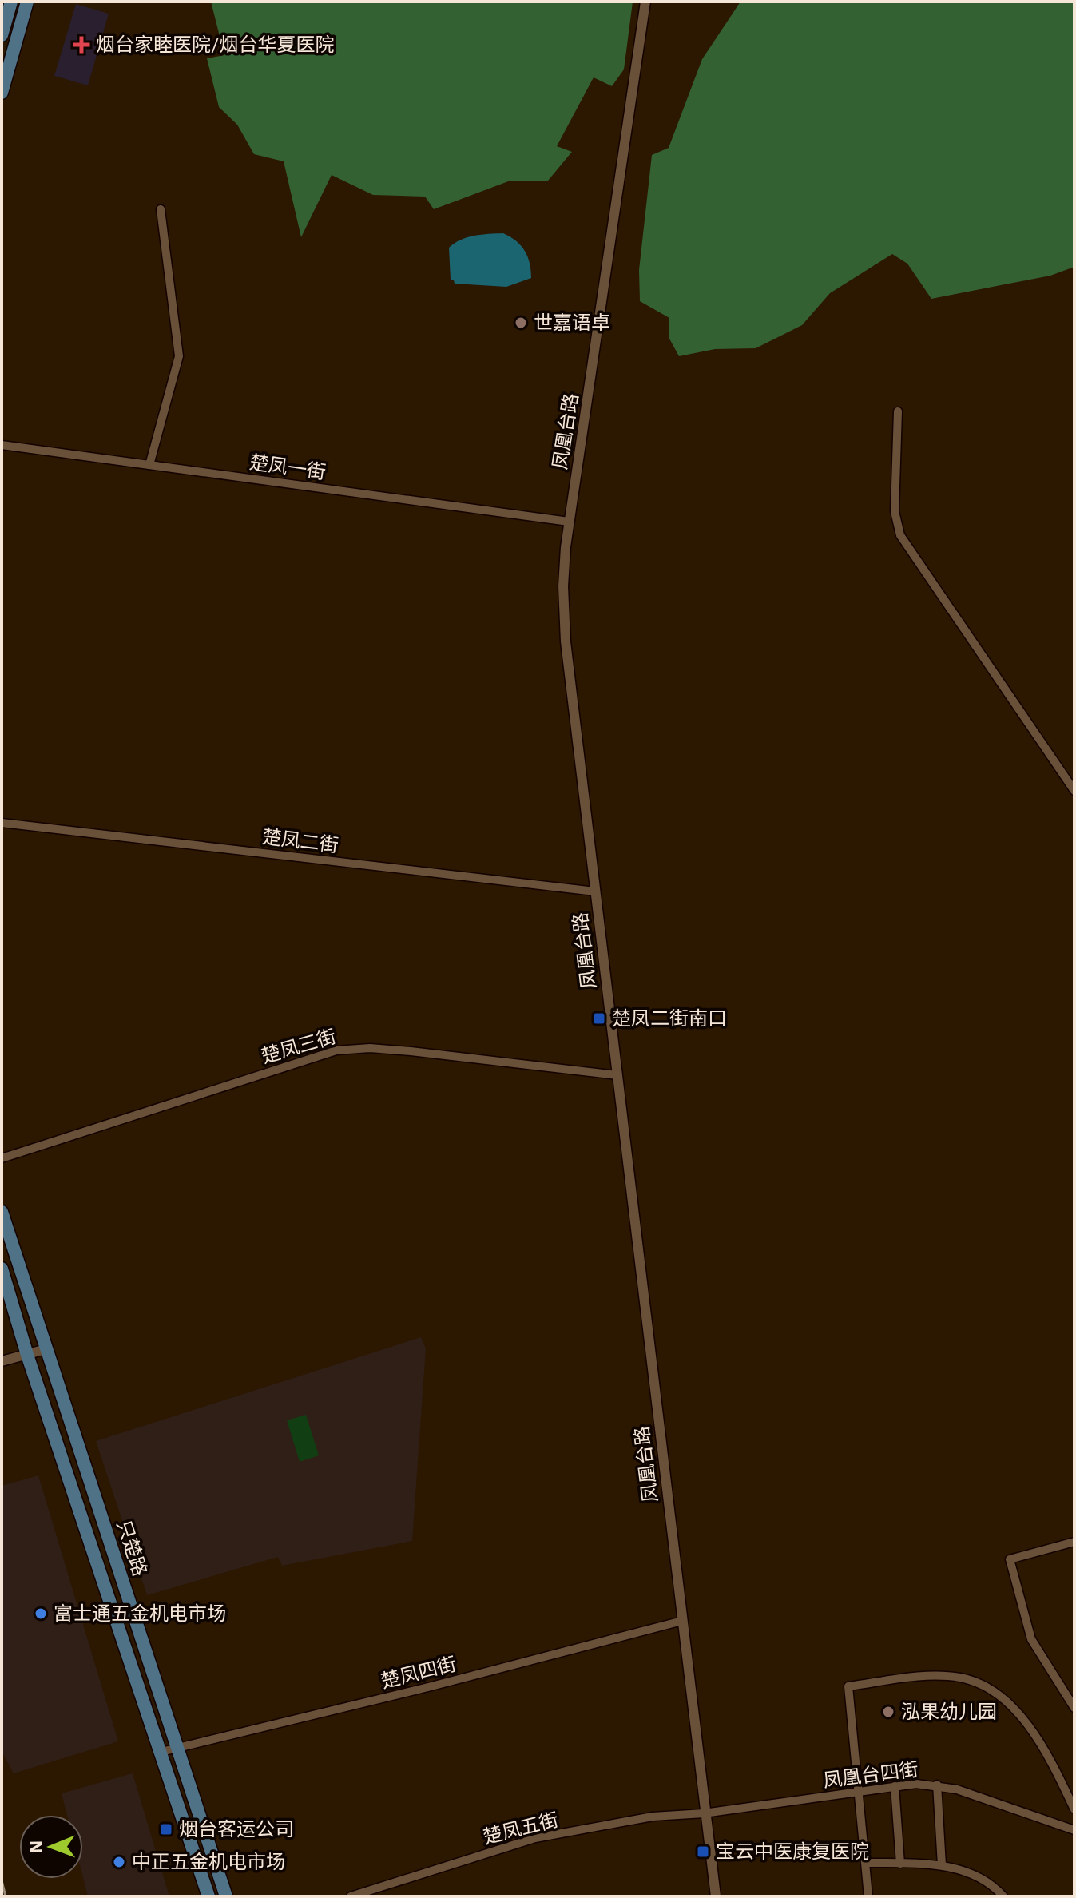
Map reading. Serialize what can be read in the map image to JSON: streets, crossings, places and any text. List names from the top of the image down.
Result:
{
  "streets": {
    "main road": ["只楚路"],
    "street": [
      "凤凰台路",
      "楚凤一街",
      "楚凤二街",
      "楚凤三街",
      "楚凤四街",
      "凤凰台四街",
      "楚凤五街"
    ]
  },
  "crossings": [
    ["凤凰台路", "楚凤一街"],
    ["凤凰台路", "楚凤二街"],
    ["凤凰台路", "楚凤三街"],
    ["凤凰台路", "楚凤四街"],
    ["凤凰台路", "凤凰台四街"],
    ["凤凰台路", "楚凤五街"],
    ["只楚路", "楚凤四街"],
    ["凤凰台四街", "楚凤五街"]
  ],
  "places": {
    "health": ["烟台家睦医院/烟台华夏医院"],
    "other": [
      "世嘉语卓",
      "富士通五金机电市场",
      "泓果幼儿园",
      "中正五金机电市场"
    ],
    "transit": ["楚凤二街南口", "烟台客运公司", "宝云中医康复医院"]
  },
  "north": "left"
}
